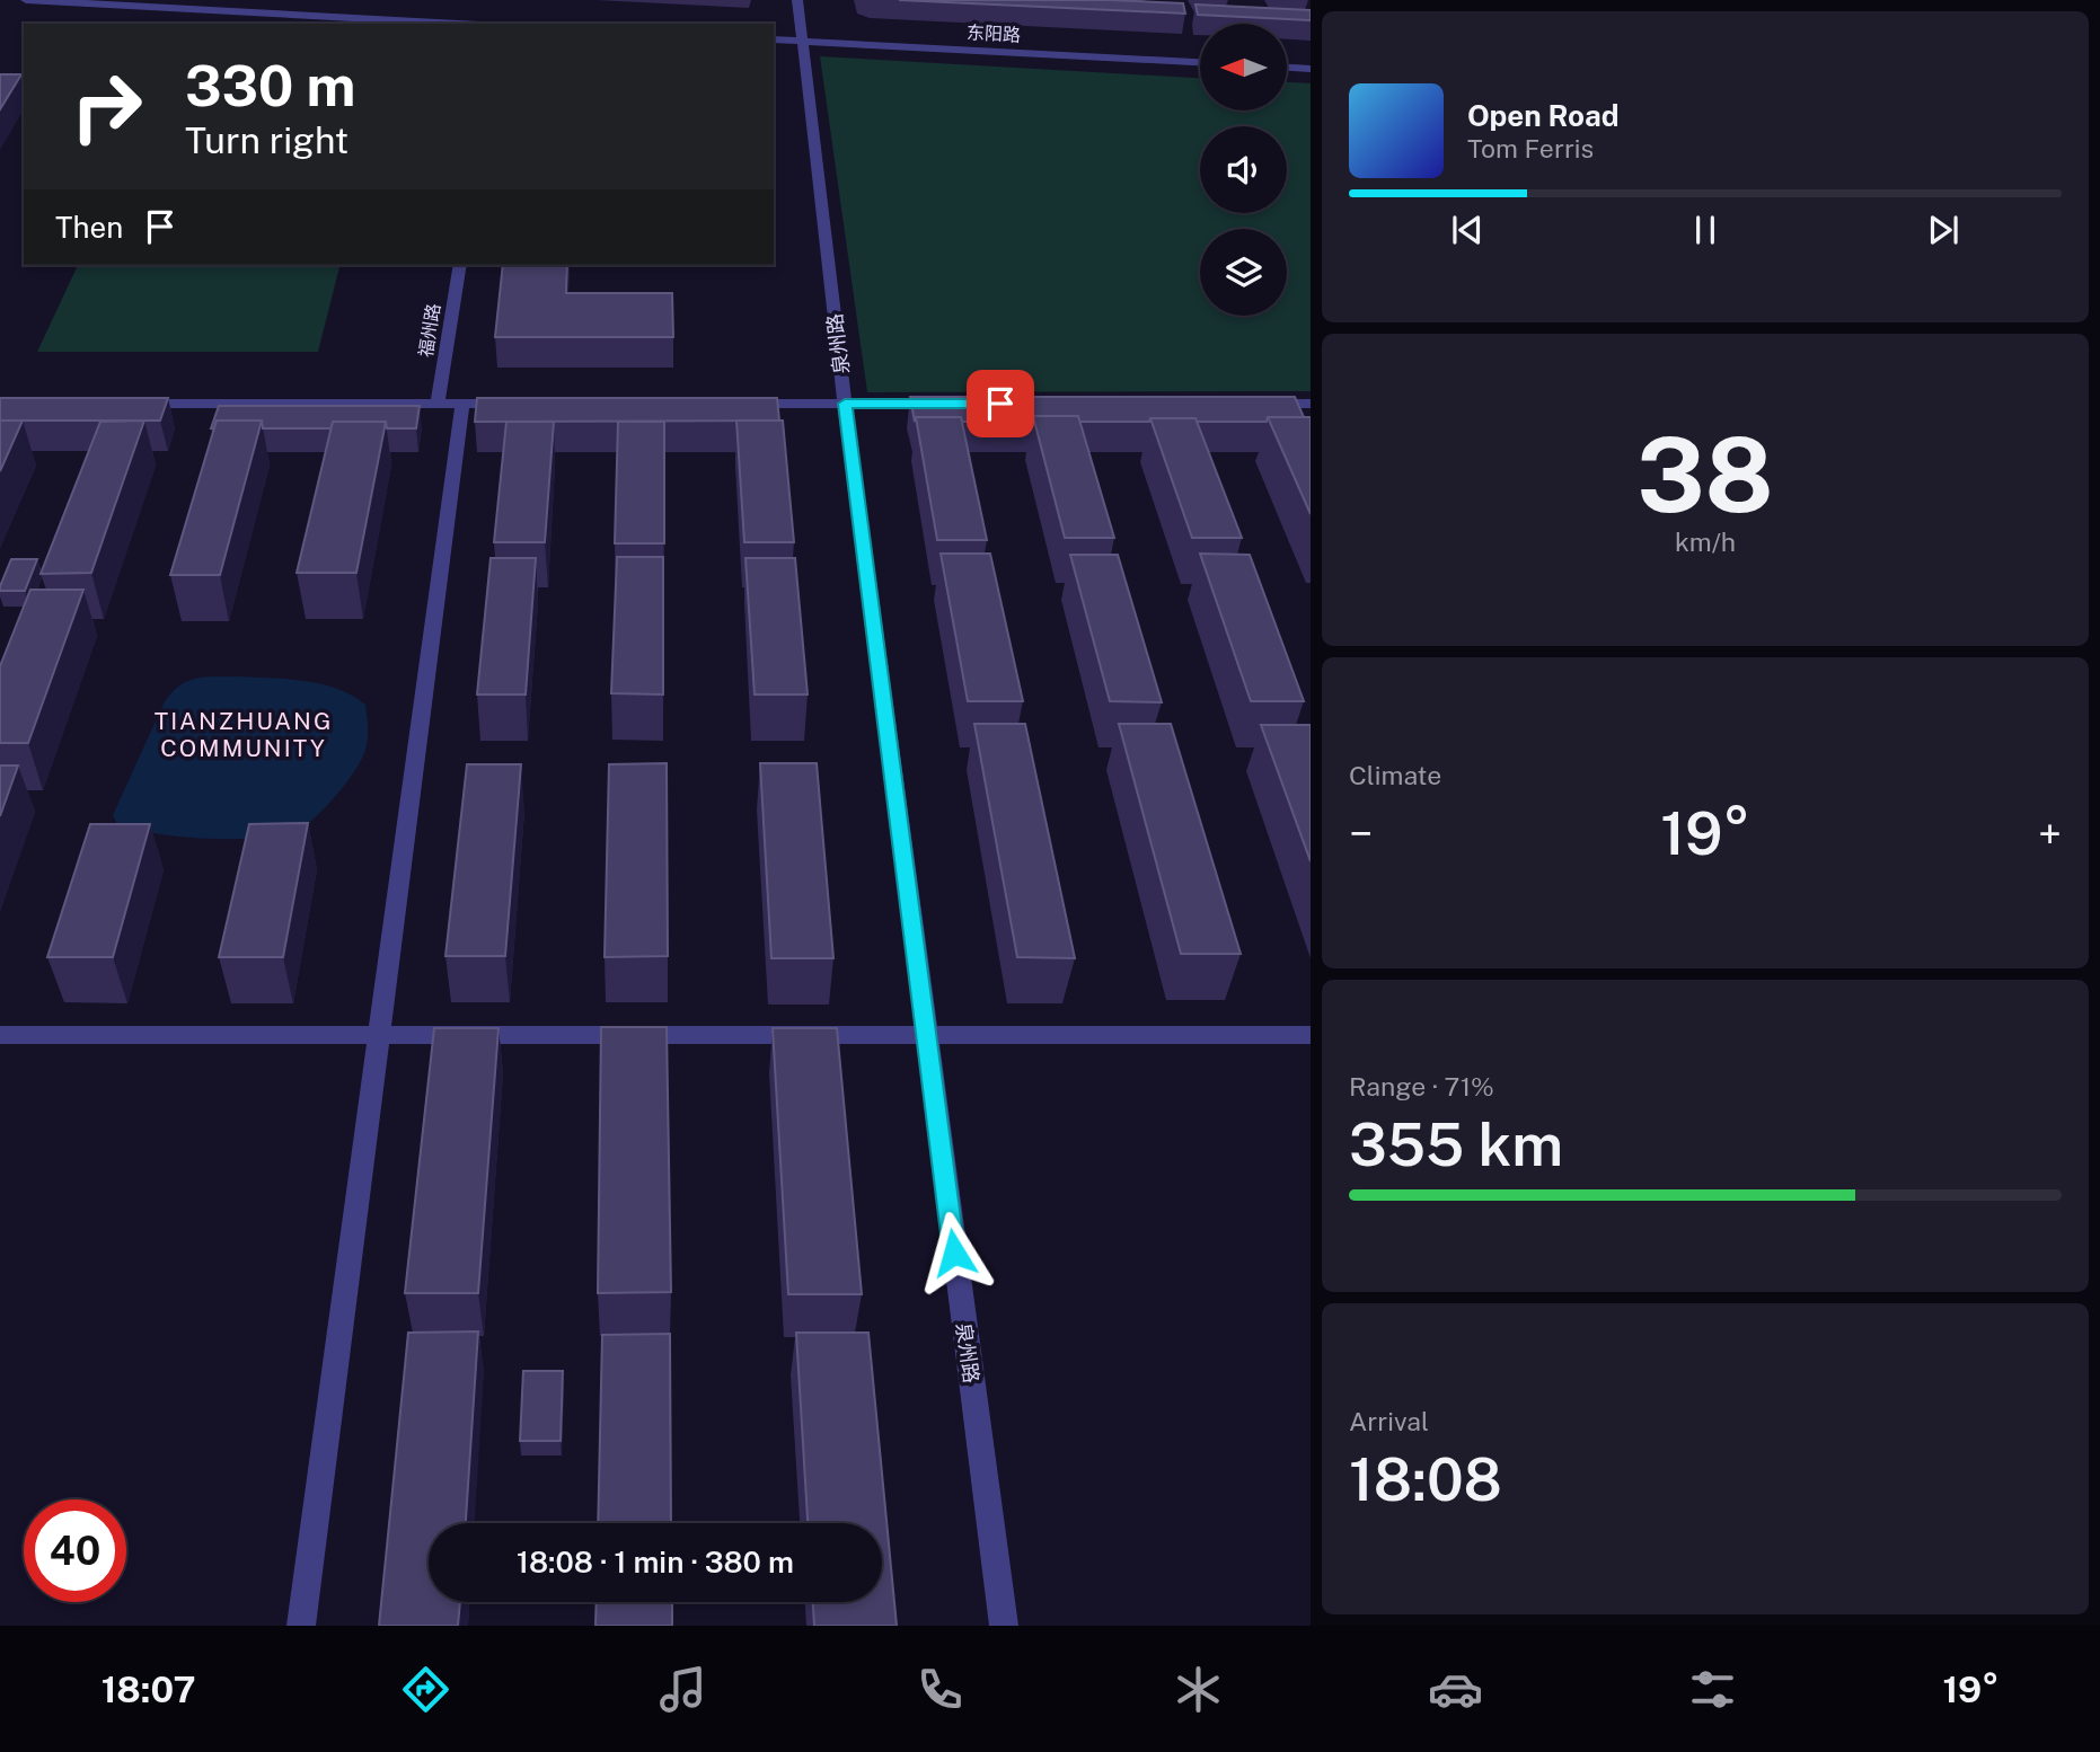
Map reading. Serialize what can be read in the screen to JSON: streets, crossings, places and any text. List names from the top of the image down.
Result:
{
  "streets": {
    "street": ["东阳路", "福州路", "泉州路"]
  },
  "crossings": [
    ["东阳路", "泉州路"]
  ],
  "districts": ["TIANZHUANG COMMUNITY"],
  "north": "left",
  "page": {
    "turn": ["330 m", "Turn right"],
    "song": ["Open Road", "Tom Ferris"],
    "then": "Then",
    "tile": [
      ["38", "km/h"],
      "Climate",
      ["Range · 71%", "355 km"],
      ["Arrival", "18:08"]
    ],
    "heat": ["−", "19°", "+"],
    "limit": "40",
    "trip": "18:08 · 1 min · 380 m",
    "tabs": ["18:07", "19°"]
  }
}
